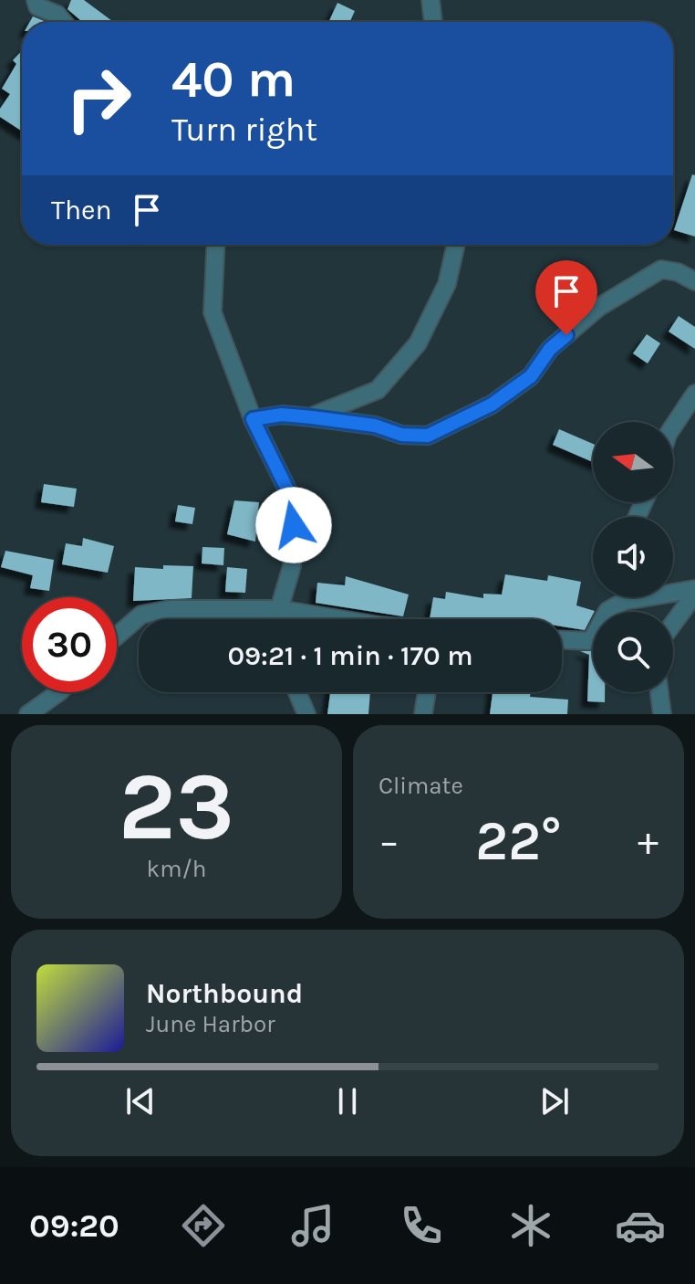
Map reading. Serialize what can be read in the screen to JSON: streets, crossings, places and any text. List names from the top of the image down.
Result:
{
  "north": "left",
  "page": {
    "turn": ["40 m", "Turn right"],
    "then": "Then",
    "limit": "30",
    "trip": "09:21 · 1 min · 170 m",
    "tile": [
      ["23", "km/h"],
      "Climate"
    ],
    "heat": ["−", "22°", "+"],
    "song": ["Northbound", "June Harbor"],
    "tabs": "09:20"
  }
}
